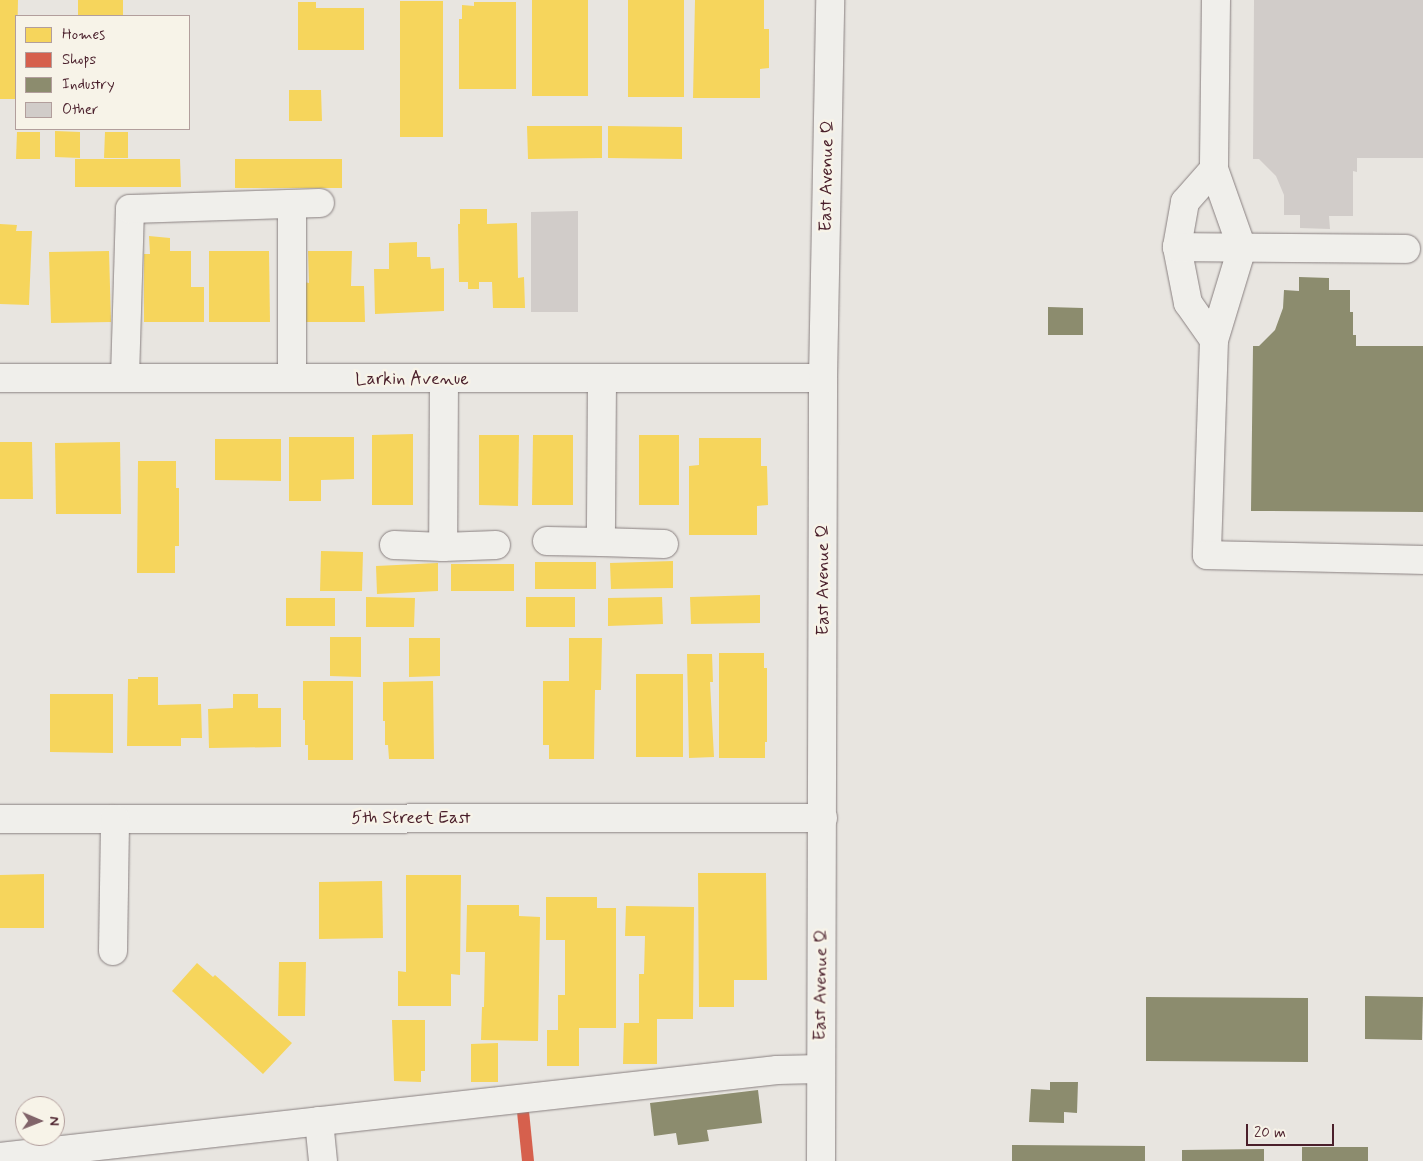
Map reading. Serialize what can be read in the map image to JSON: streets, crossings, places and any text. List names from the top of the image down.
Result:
{
  "streets": {
    "street": ["East Avenue Q", "Larkin Avenue", "5th Street East"]
  },
  "crossings": [
    ["East Avenue Q", "Larkin Avenue"],
    ["East Avenue Q", "5th Street East"]
  ],
  "legend": [
    "Homes",
    "Shops",
    "Industry",
    "Other"
  ],
  "scale_bar": "20 m",
  "north": "right"
}
